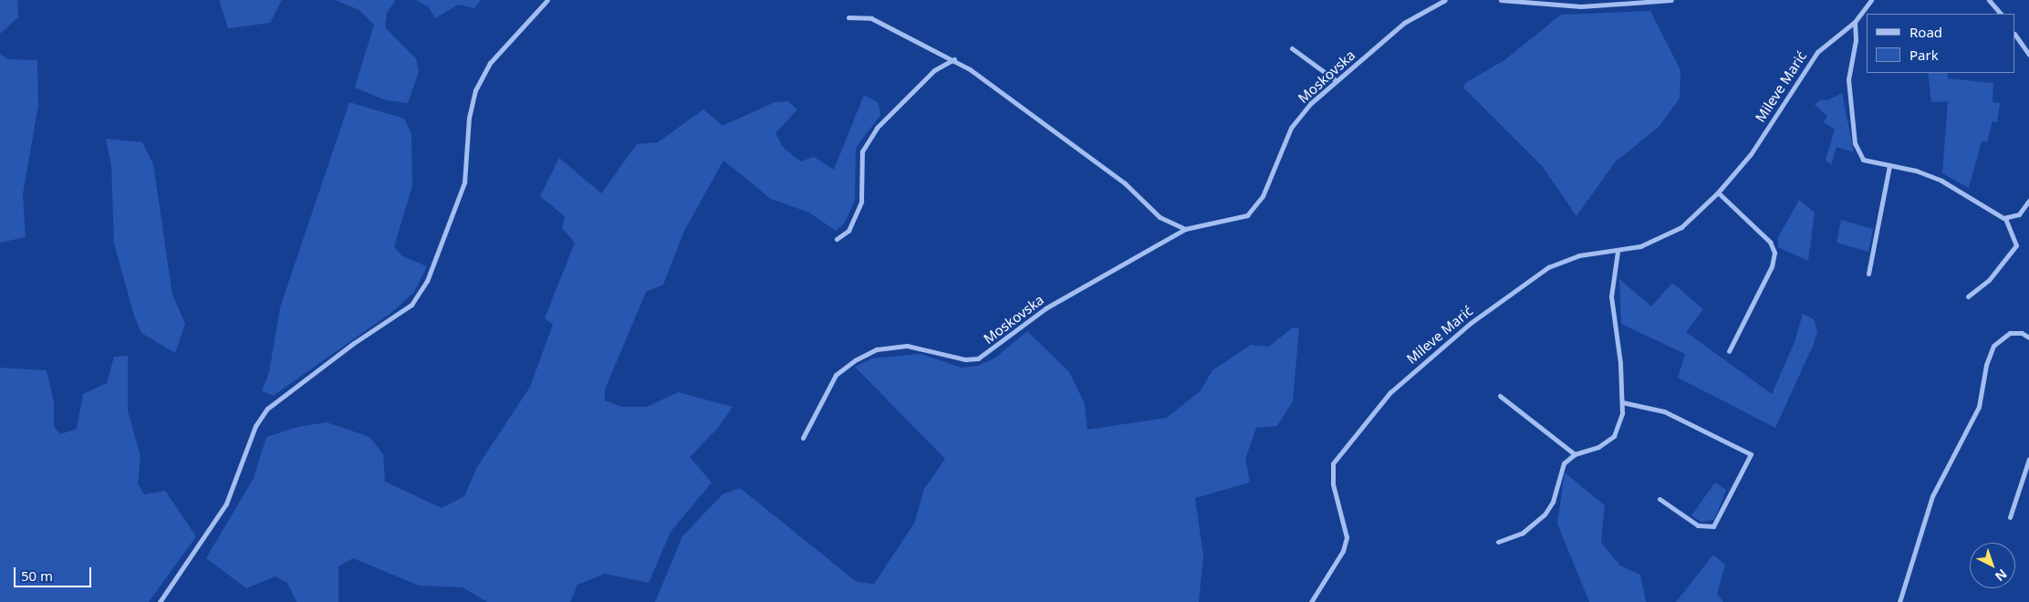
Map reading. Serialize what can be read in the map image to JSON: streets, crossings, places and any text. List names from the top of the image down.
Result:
{
  "streets": {
    "street": ["Moskovska", "Mileve Marić"]
  },
  "legend": ["Road", "Park"],
  "scale_bar": "50 m",
  "north": "bottom right"
}
